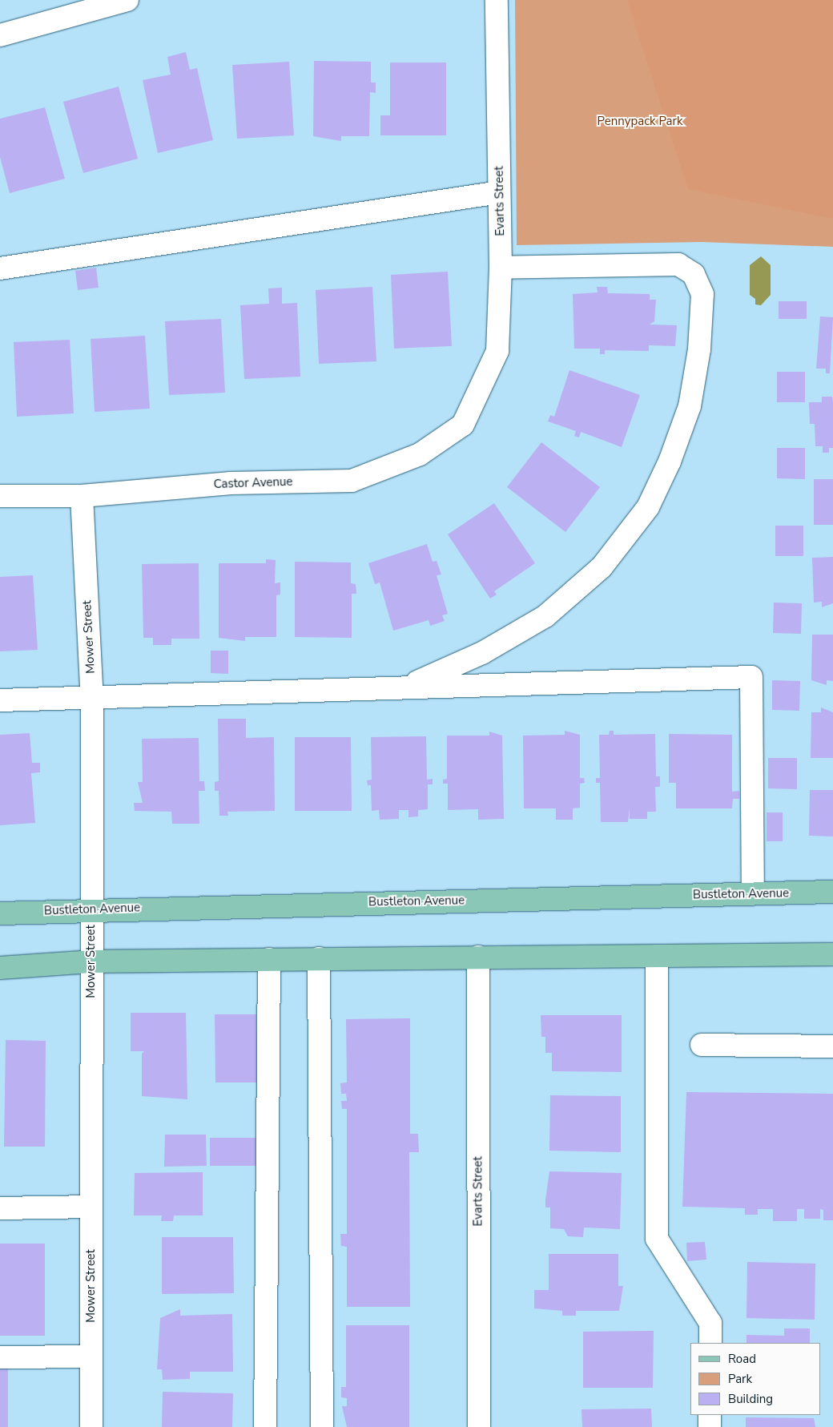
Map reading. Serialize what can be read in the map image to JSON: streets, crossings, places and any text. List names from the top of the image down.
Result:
{
  "streets": {
    "main road": ["Bustleton Avenue"],
    "street": ["Evarts Street", "Castor Avenue", "Mower Street"]
  },
  "crossings": [
    ["Evarts Street", "Castor Avenue"],
    ["Castor Avenue", "Mower Street"],
    ["Mower Street", "Bustleton Avenue"]
  ],
  "parks": ["Pennypack Park"],
  "legend": ["Road", "Park", "Building"]
}
